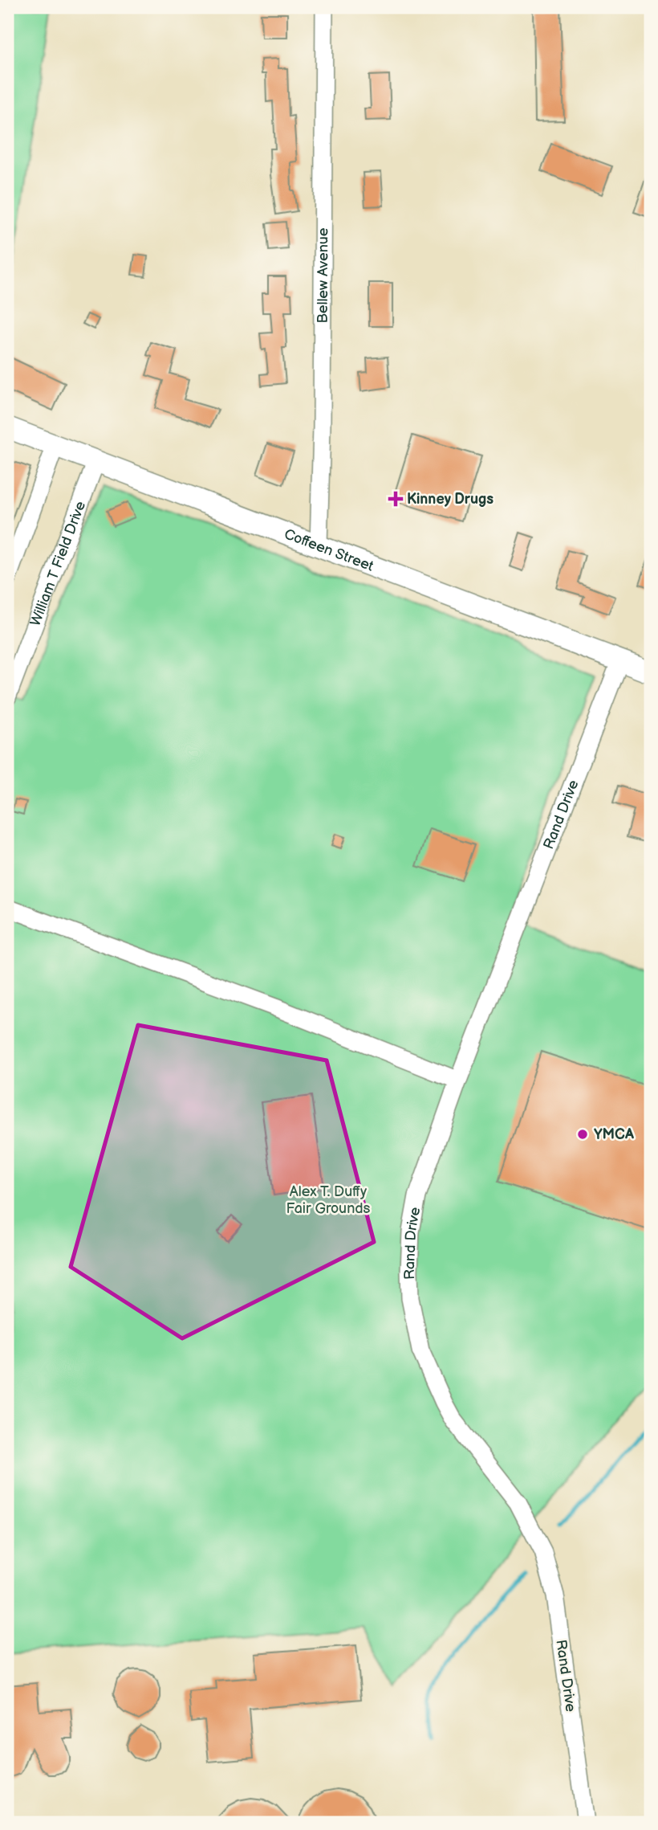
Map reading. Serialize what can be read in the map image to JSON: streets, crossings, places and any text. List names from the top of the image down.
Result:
{
  "streets": {
    "main road": ["Coffeen Street"],
    "street": ["Bellew Avenue", "William T Field Drive", "Rand Drive"]
  },
  "crossings": [
    ["Bellew Avenue", "Coffeen Street"],
    ["Coffeen Street", "William T Field Drive"],
    ["Coffeen Street", "Rand Drive"]
  ],
  "parks": ["Alex T. Duffy Fair Grounds"],
  "places": {
    "health": ["Kinney Drugs"],
    "other": ["YMCA"]
  }
}
